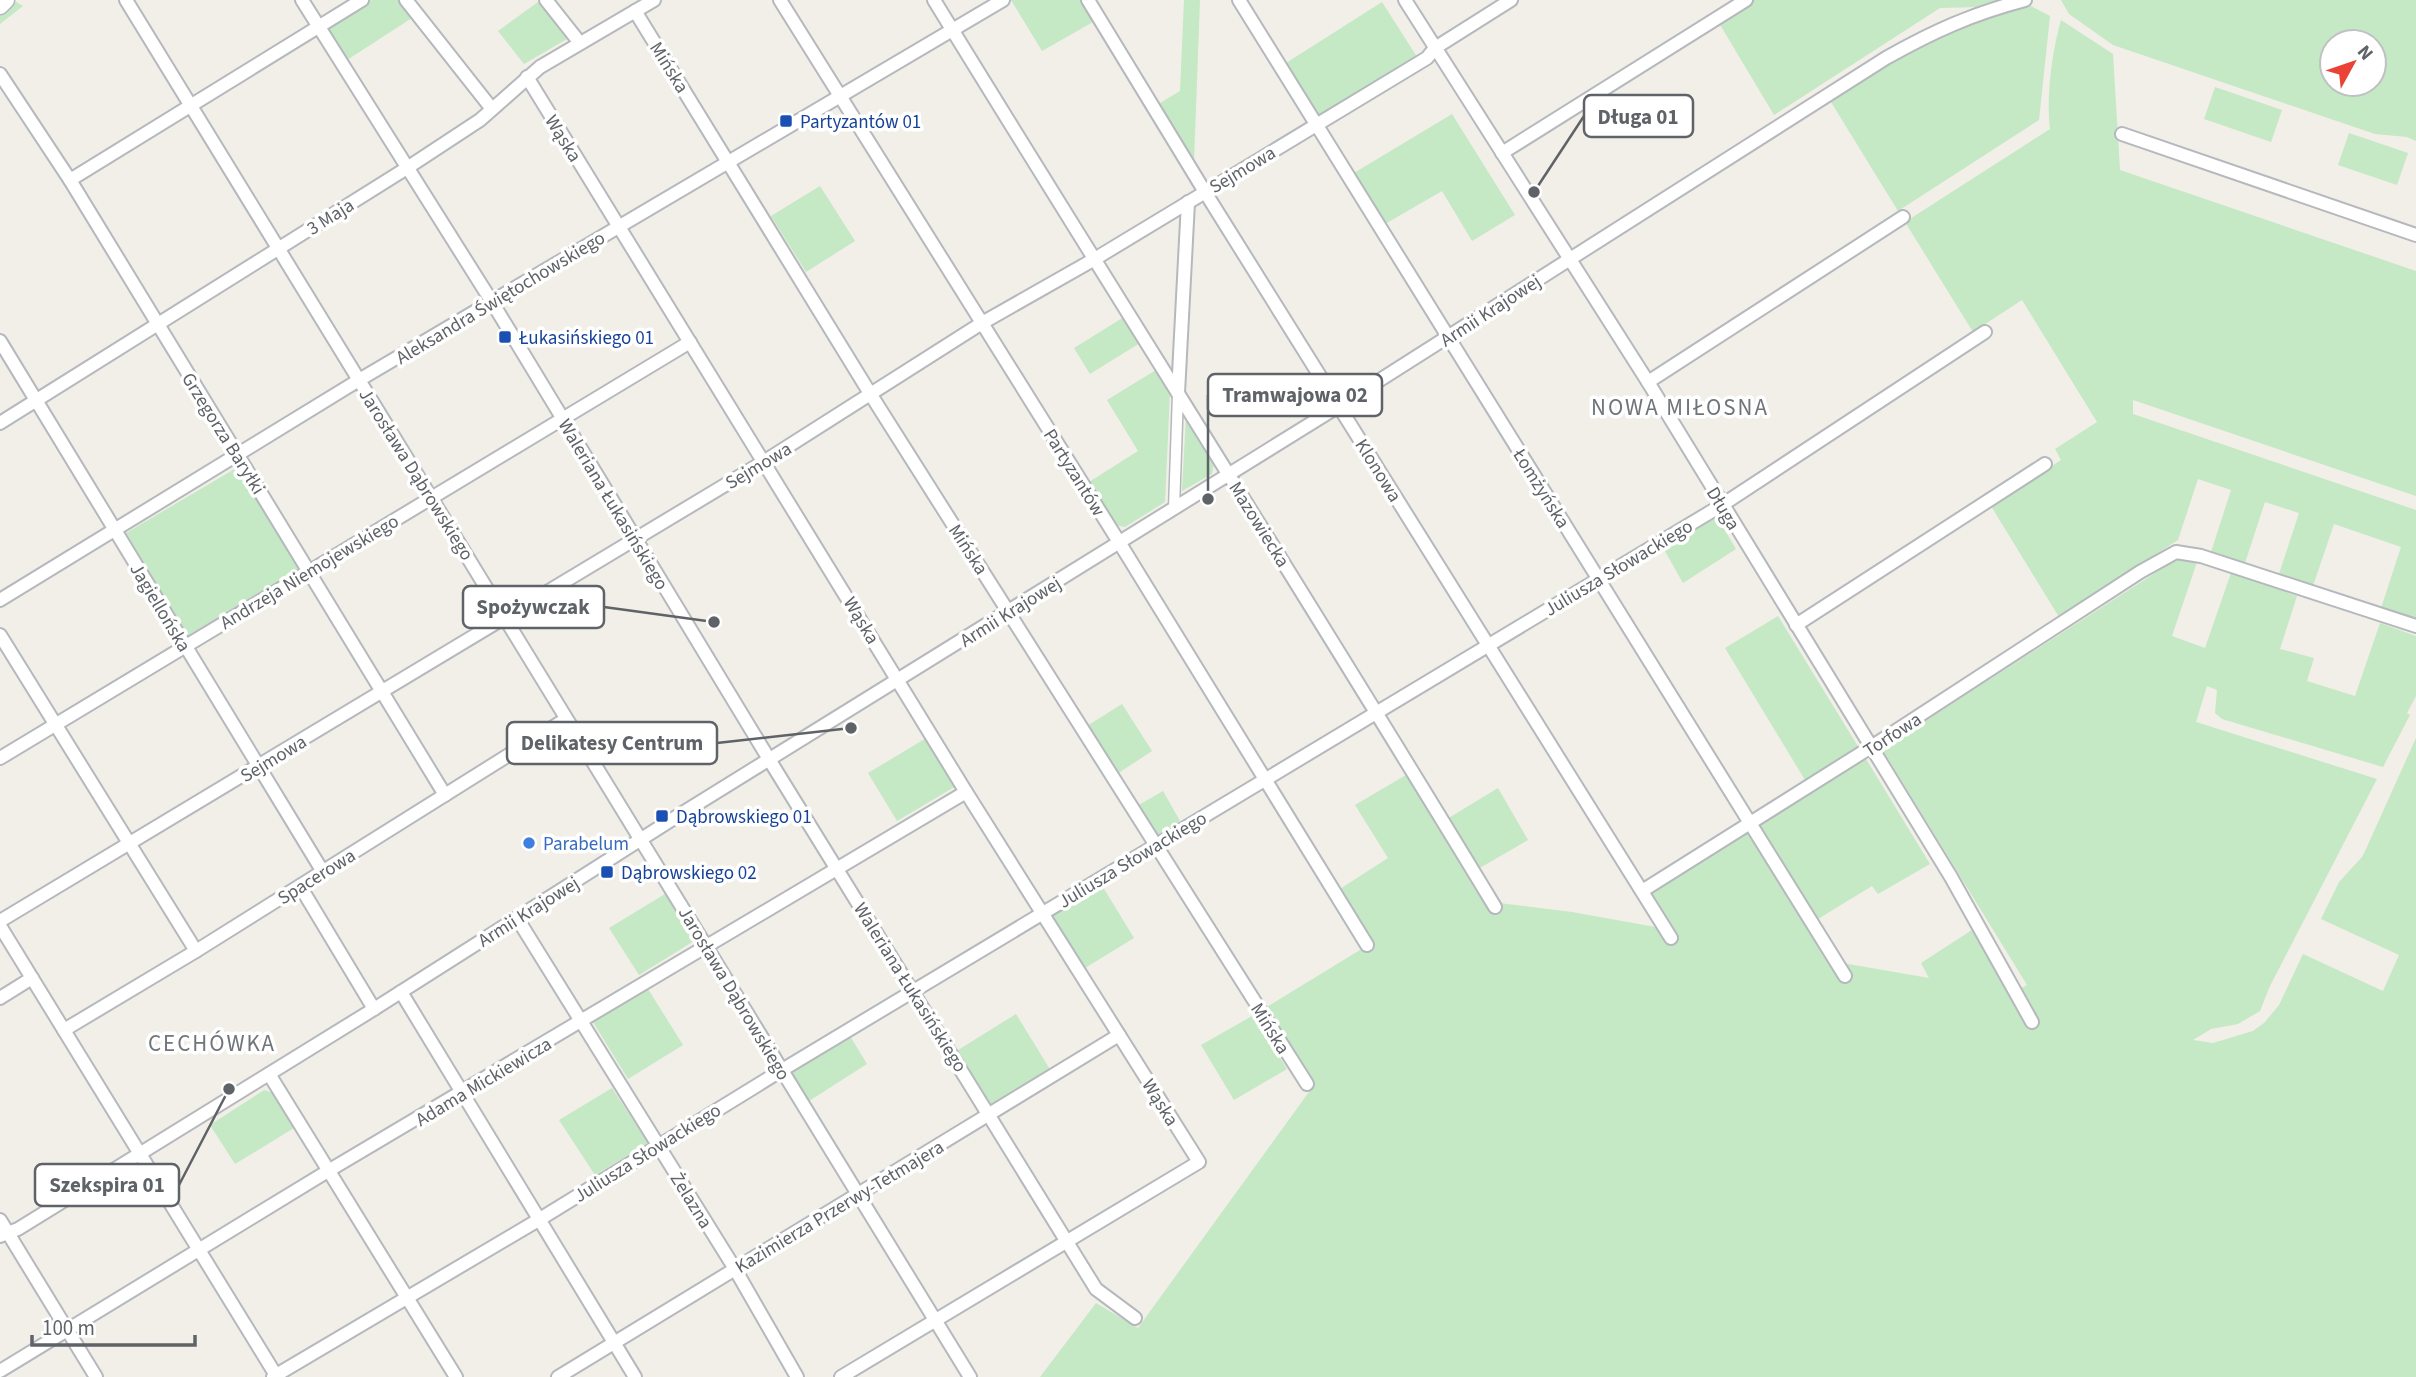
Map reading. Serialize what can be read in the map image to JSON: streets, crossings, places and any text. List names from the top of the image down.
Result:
{
  "streets": {
    "street": [
      "Mińska",
      "Wąska",
      "Sejmowa",
      "3 Maja",
      "Aleksandra Świętochowskiego",
      "Armii Krajowej",
      "Grzegorza Baryłki",
      "Klonowa",
      "Partyzantów",
      "Jarosława Dąbrowskiego",
      "Łomżyńska",
      "Waleriana Łukasińskiego",
      "Długa",
      "Mazowiecka",
      "Juliusza Słowackiego",
      "Andrzeja Niemojewskiego",
      "Jagiellońska",
      "Torfowa",
      "Spacerowa",
      "Adama Mickiewicza",
      "Żelazna",
      "Kazimierza Przerwy-Tetmajera"
    ]
  },
  "crossings": [
    ["Mińska", "Sejmowa"],
    ["Mińska", "3 Maja"],
    ["Mińska", "Aleksandra Świętochowskiego"],
    ["Mińska", "Armii Krajowej"],
    ["Mińska", "Juliusza Słowackiego"],
    ["Wąska", "Sejmowa"],
    ["Wąska", "3 Maja"],
    ["Wąska", "Aleksandra Świętochowskiego"],
    ["Wąska", "Armii Krajowej"],
    ["Wąska", "Waleriana Łukasińskiego"],
    ["Wąska", "Juliusza Słowackiego"],
    ["Wąska", "Andrzeja Niemojewskiego"],
    ["Wąska", "Adama Mickiewicza"],
    ["Wąska", "Kazimierza Przerwy-Tetmajera"],
    ["Sejmowa", "Grzegorza Baryłki"],
    ["Sejmowa", "Klonowa"],
    ["Sejmowa", "Partyzantów"],
    ["Sejmowa", "Jarosława Dąbrowskiego"],
    ["Sejmowa", "Łomżyńska"],
    ["Sejmowa", "Waleriana Łukasińskiego"],
    ["Sejmowa", "Długa"],
    ["Sejmowa", "Mazowiecka"],
    ["Sejmowa", "Jagiellońska"],
    ["3 Maja", "Grzegorza Baryłki"],
    ["3 Maja", "Jarosława Dąbrowskiego"],
    ["3 Maja", "Waleriana Łukasińskiego"],
    ["3 Maja", "Jagiellońska"],
    ["Aleksandra Świętochowskiego", "Grzegorza Baryłki"],
    ["Aleksandra Świętochowskiego", "Partyzantów"],
    ["Aleksandra Świętochowskiego", "Jarosława Dąbrowskiego"],
    ["Aleksandra Świętochowskiego", "Waleriana Łukasińskiego"],
    ["Aleksandra Świętochowskiego", "Mazowiecka"],
    ["Aleksandra Świętochowskiego", "Jagiellońska"],
    ["Armii Krajowej", "Klonowa"],
    ["Armii Krajowej", "Partyzantów"],
    ["Armii Krajowej", "Jarosława Dąbrowskiego"],
    ["Armii Krajowej", "Łomżyńska"],
    ["Armii Krajowej", "Waleriana Łukasińskiego"],
    ["Armii Krajowej", "Długa"],
    ["Armii Krajowej", "Mazowiecka"],
    ["Armii Krajowej", "Żelazna"],
    ["Grzegorza Baryłki", "Andrzeja Niemojewskiego"],
    ["Grzegorza Baryłki", "Spacerowa"],
    ["Klonowa", "Juliusza Słowackiego"],
    ["Klonowa", "Torfowa"],
    ["Partyzantów", "Juliusza Słowackiego"],
    ["Jarosława Dąbrowskiego", "Juliusza Słowackiego"],
    ["Jarosława Dąbrowskiego", "Andrzeja Niemojewskiego"],
    ["Jarosława Dąbrowskiego", "Spacerowa"],
    ["Jarosława Dąbrowskiego", "Adama Mickiewicza"],
    ["Jarosława Dąbrowskiego", "Kazimierza Przerwy-Tetmajera"],
    ["Łomżyńska", "Juliusza Słowackiego"],
    ["Łomżyńska", "Torfowa"],
    ["Waleriana Łukasińskiego", "Juliusza Słowackiego"],
    ["Waleriana Łukasińskiego", "Andrzeja Niemojewskiego"],
    ["Waleriana Łukasińskiego", "Adama Mickiewicza"],
    ["Waleriana Łukasińskiego", "Kazimierza Przerwy-Tetmajera"],
    ["Długa", "Juliusza Słowackiego"],
    ["Długa", "Torfowa"],
    ["Mazowiecka", "Juliusza Słowackiego"],
    ["Juliusza Słowackiego", "Żelazna"],
    ["Andrzeja Niemojewskiego", "Jagiellońska"],
    ["Jagiellońska", "Spacerowa"],
    ["Adama Mickiewicza", "Żelazna"],
    ["Żelazna", "Kazimierza Przerwy-Tetmajera"]
  ],
  "districts": ["NOWA MIŁOSNA", "CECHÓWKA"],
  "places": {
    "transit": [
      "Partyzantów 01",
      "Łukasińskiego 01",
      "Dąbrowskiego 01",
      "Dąbrowskiego 02"
    ],
    "other": [
      "Długa 01",
      "Tramwajowa 02",
      "Spożywczak",
      "Delikatesy Centrum",
      "Parabelum",
      "Szekspira 01"
    ]
  },
  "scale_bar": "100 m",
  "north": "top right"
}
